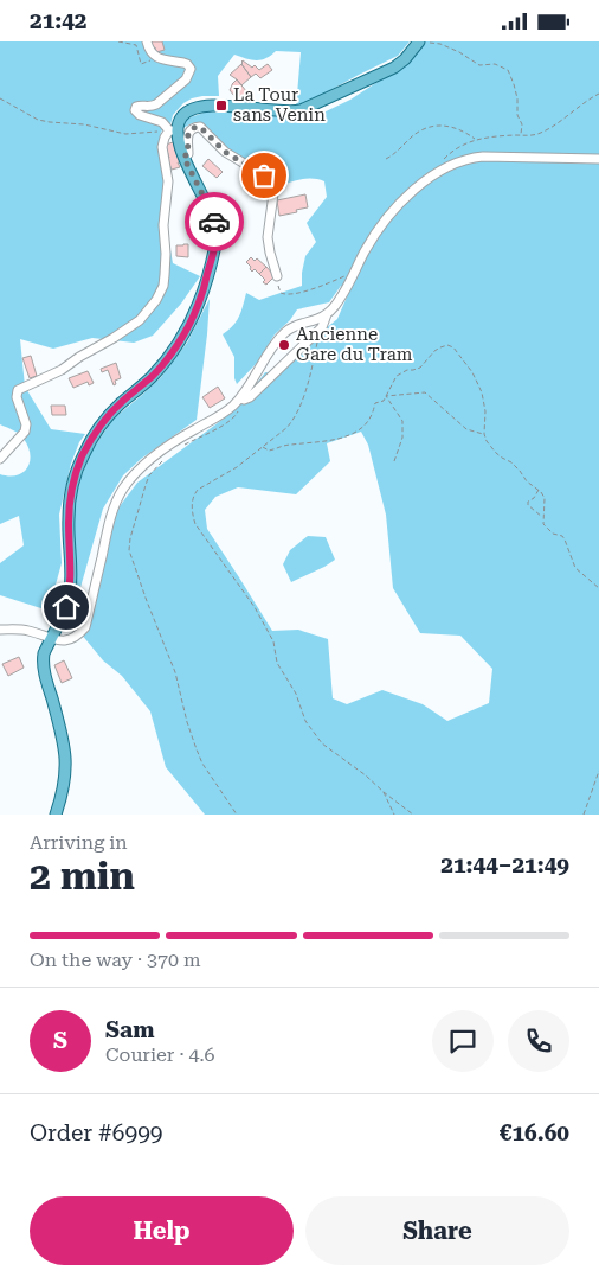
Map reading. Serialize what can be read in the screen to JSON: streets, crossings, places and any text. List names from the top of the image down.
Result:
{
  "places": {
    "transit": ["La Tour sans Venin"],
    "other": ["Ancienne Gare du Tram"]
  },
  "page": {
    "status": "21:42",
    "heading": ["2 min", "Arriving in", "21:44–21:49"],
    "panel": [
      "Sam",
      "Courier · 4.6",
      "Order #6999",
      "€16.60"
    ],
    "bar": "On the way · 370 m",
    "round": "S",
    "buttons": ["Help", "Share"]
  }
}
